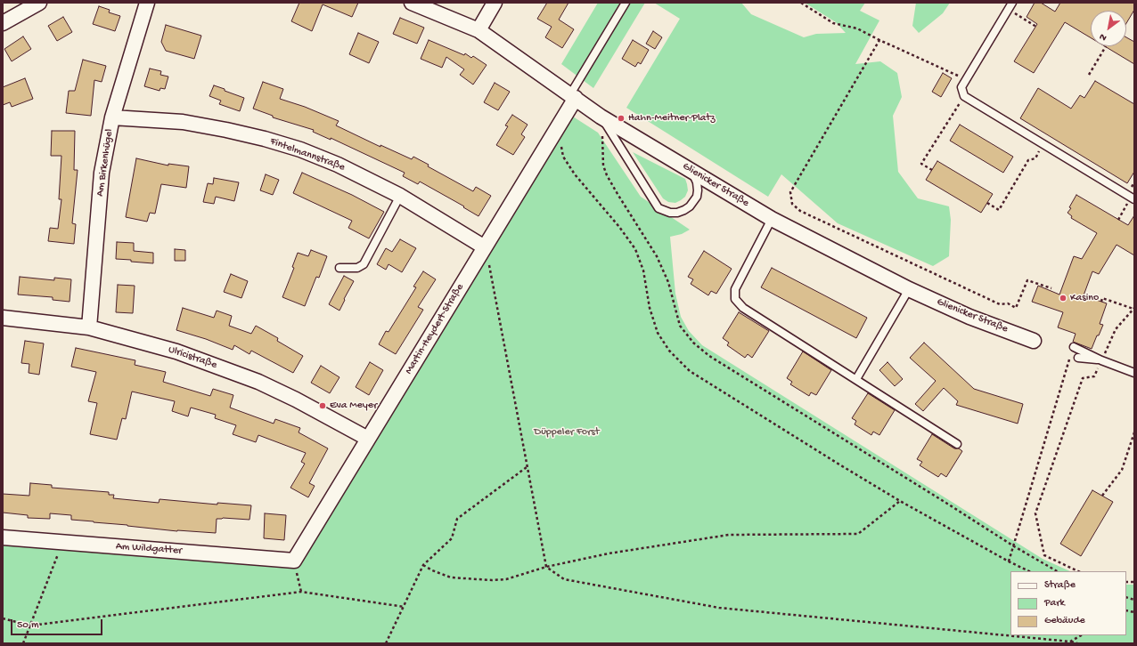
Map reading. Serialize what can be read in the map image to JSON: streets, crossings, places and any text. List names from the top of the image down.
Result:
{
  "streets": {
    "street": [
      "Fintelmannstraße",
      "Am Birkenhügel",
      "Glienicker Straße",
      "Martin-Heydert-Straße",
      "Ulricistraße",
      "Am Wildgatter"
    ]
  },
  "crossings": [
    ["Fintelmannstraße", "Am Birkenhügel"],
    ["Fintelmannstraße", "Martin-Heydert-Straße"],
    ["Am Birkenhügel", "Ulricistraße"],
    ["Glienicker Straße", "Martin-Heydert-Straße"],
    ["Martin-Heydert-Straße", "Ulricistraße"],
    ["Martin-Heydert-Straße", "Am Wildgatter"]
  ],
  "parks": ["Düppeler Forst"],
  "places": ["Hahn-Meitner-Platz", "Kasino", "Eva Meyer"],
  "legend": ["Straße", "Park", "Gebäude"],
  "scale_bar": "50 m",
  "north": "bottom left"
}
